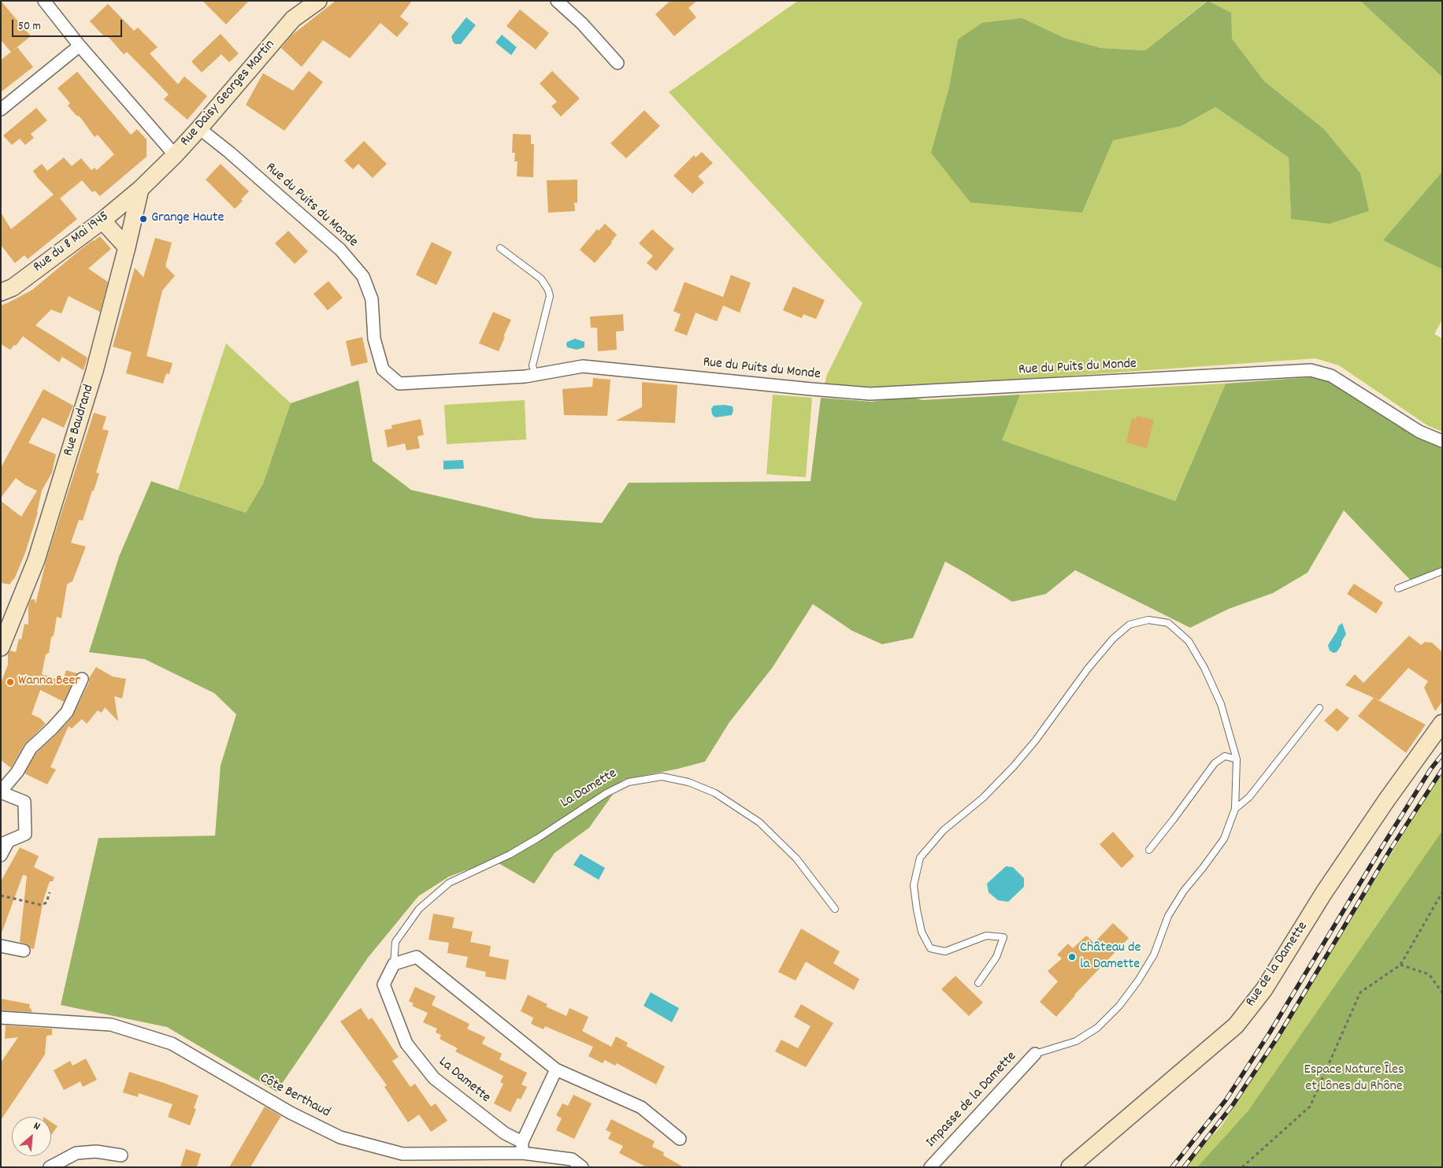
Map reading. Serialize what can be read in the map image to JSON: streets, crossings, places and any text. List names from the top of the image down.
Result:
{
  "streets": {
    "street": [
      "Rue Daisy Georges Martin",
      "Rue du Puits du Monde",
      "Rue du 8 Mai 1945",
      "Rue Baudrand",
      "La Damette",
      "Rue de la Damette",
      "Côte Berthaud",
      "Impasse de la Damette"
    ]
  },
  "crossings": [
    ["Rue Daisy Georges Martin", "Rue du Puits du Monde"],
    ["Rue Daisy Georges Martin", "Rue du 8 Mai 1945"],
    ["Rue Daisy Georges Martin", "Rue Baudrand"],
    ["Rue du 8 Mai 1945", "Rue Baudrand"],
    ["La Damette", "Côte Berthaud"]
  ],
  "parks": ["Espace Nature Îles et Lônes du Rhône"],
  "places": ["Grange Haute", "Wanna Beer", "Château de la Damette"],
  "scale_bar": "50 m",
  "north": "top right"
}
